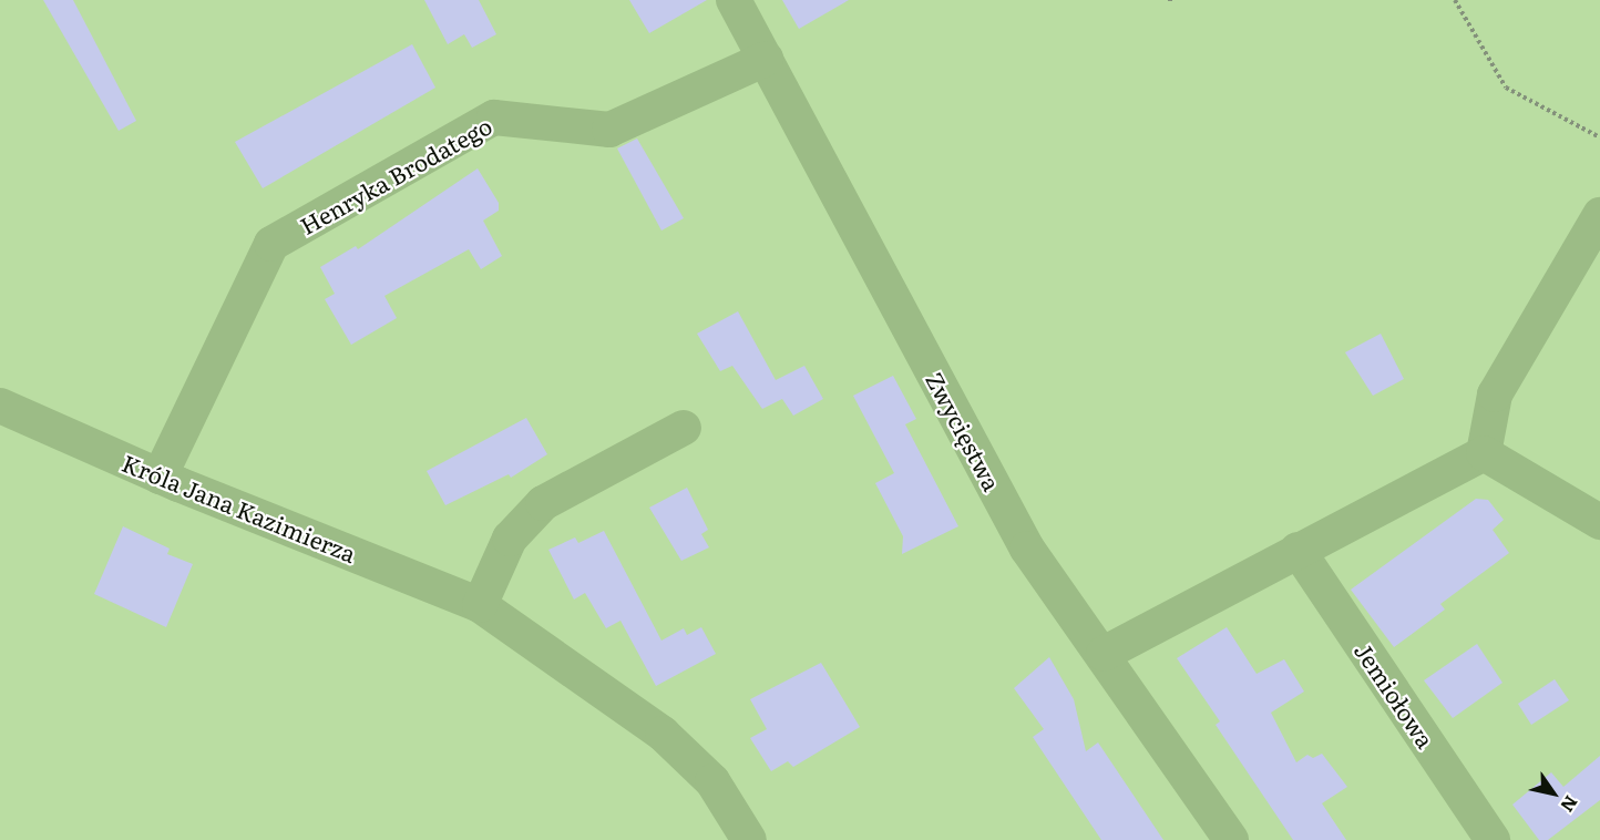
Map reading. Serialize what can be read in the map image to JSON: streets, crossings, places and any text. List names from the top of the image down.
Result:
{
  "streets": {
    "street": [
      "Henryka Brodatego",
      "Zwycięstwa",
      "Króla Jana Kazimierza",
      "Jemiołowa"
    ]
  },
  "crossings": [
    ["Henryka Brodatego", "Zwycięstwa"],
    ["Henryka Brodatego", "Króla Jana Kazimierza"]
  ],
  "north": "bottom right"
}
